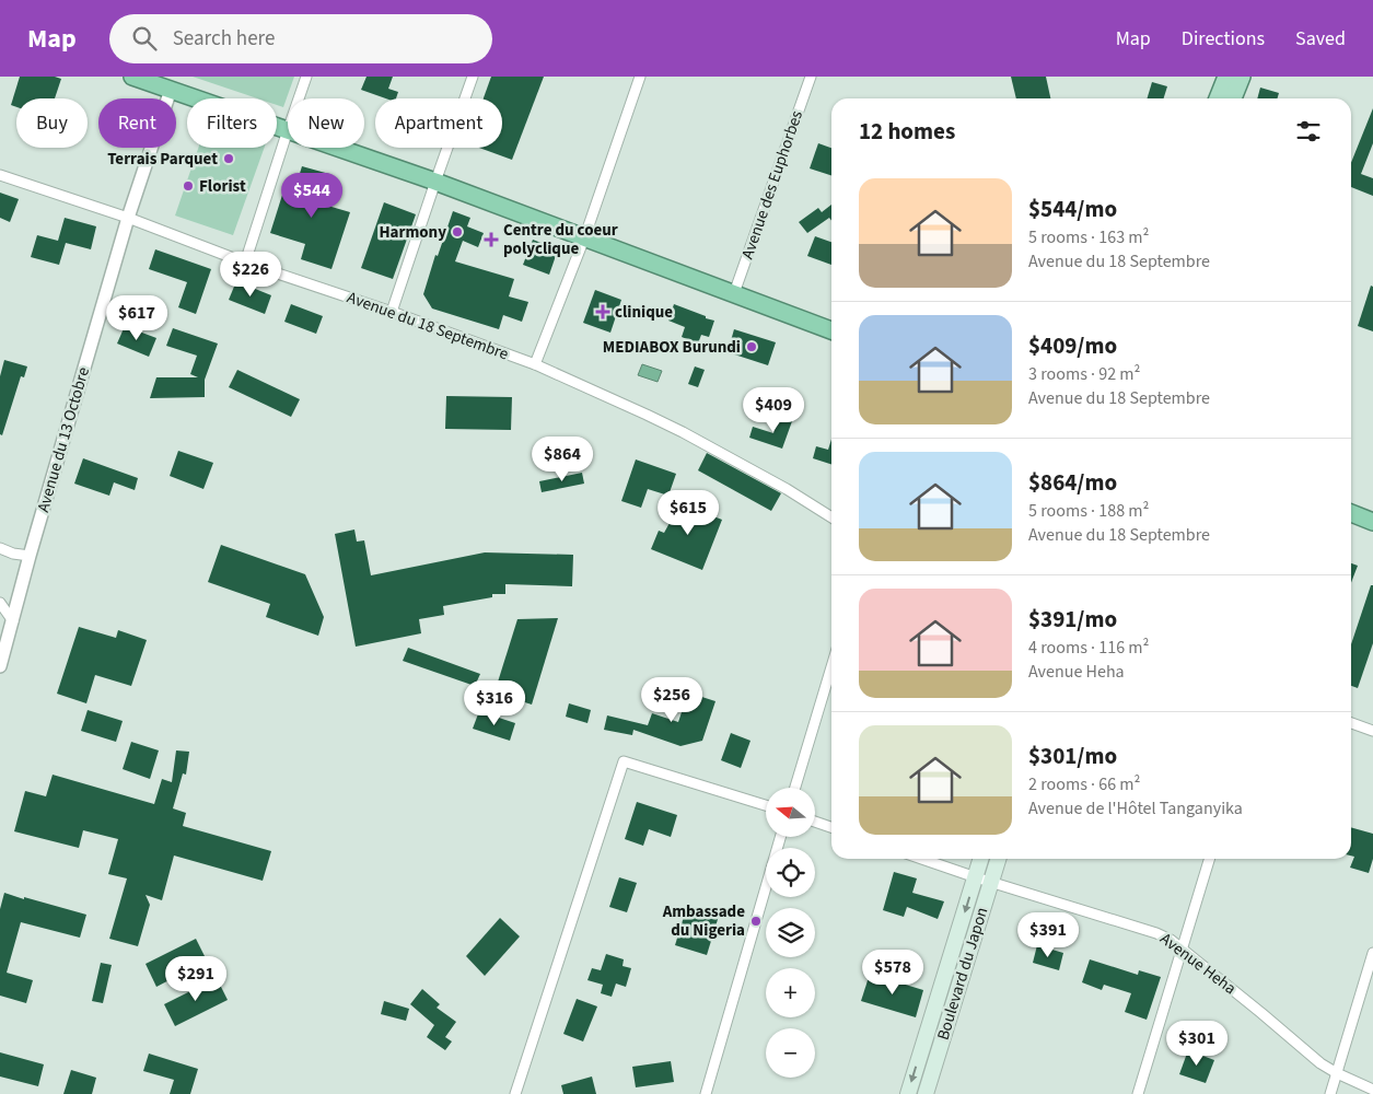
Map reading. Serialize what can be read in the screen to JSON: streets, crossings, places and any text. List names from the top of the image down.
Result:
{
  "streets": {
    "main road": ["Boulevard du Japon"],
    "street": [
      "Avenue des Euphorbes",
      "Avenue du 18 Septembre",
      "Avenue du 13 Octobre",
      "Avenue Heha"
    ]
  },
  "crossings": [
    ["Avenue du 18 Septembre", "Avenue du 13 Octobre"],
    ["Avenue Heha", "Boulevard du Japon"]
  ],
  "places": {
    "other": [
      "Terrais Parquet",
      "Florist",
      "Harmony",
      "MEDIABOX Burundi",
      "Ambassade du Nigeria"
    ],
    "health": ["Centre du coeur polyclique", "clinique"]
  },
  "north": "left",
  "page": {
    "header": "Map",
    "search": "Search here",
    "nav": ["Map", "Directions", "Saved"],
    "chip": [
      "Buy",
      "Rent",
      "Filters",
      "New",
      "Apartment"
    ],
    "heading": "12 homes",
    "list": [
      {
        "name": "$544/mo",
        "note": "5 rooms · 163 m² · Avenue du 18 Septembre"
      },
      {
        "name": "$409/mo",
        "note": "3 rooms · 92 m² · Avenue du 18 Septembre"
      },
      {
        "name": "$864/mo",
        "note": "5 rooms · 188 m² · Avenue du 18 Septembre"
      },
      {
        "name": "$391/mo",
        "note": "4 rooms · 116 m² · Avenue Heha"
      },
      {
        "name": "$301/mo",
        "note": "2 rooms · 66 m² · Avenue de l'Hôtel Tanganyika"
      }
    ],
    "price": [
      "$544",
      "$226",
      "$617",
      "$409",
      "$864",
      "$615",
      "$256",
      "$316",
      "$391",
      "$578",
      "$291",
      "$301"
    ],
    "map_buttons": ["+", "−"]
  }
}
